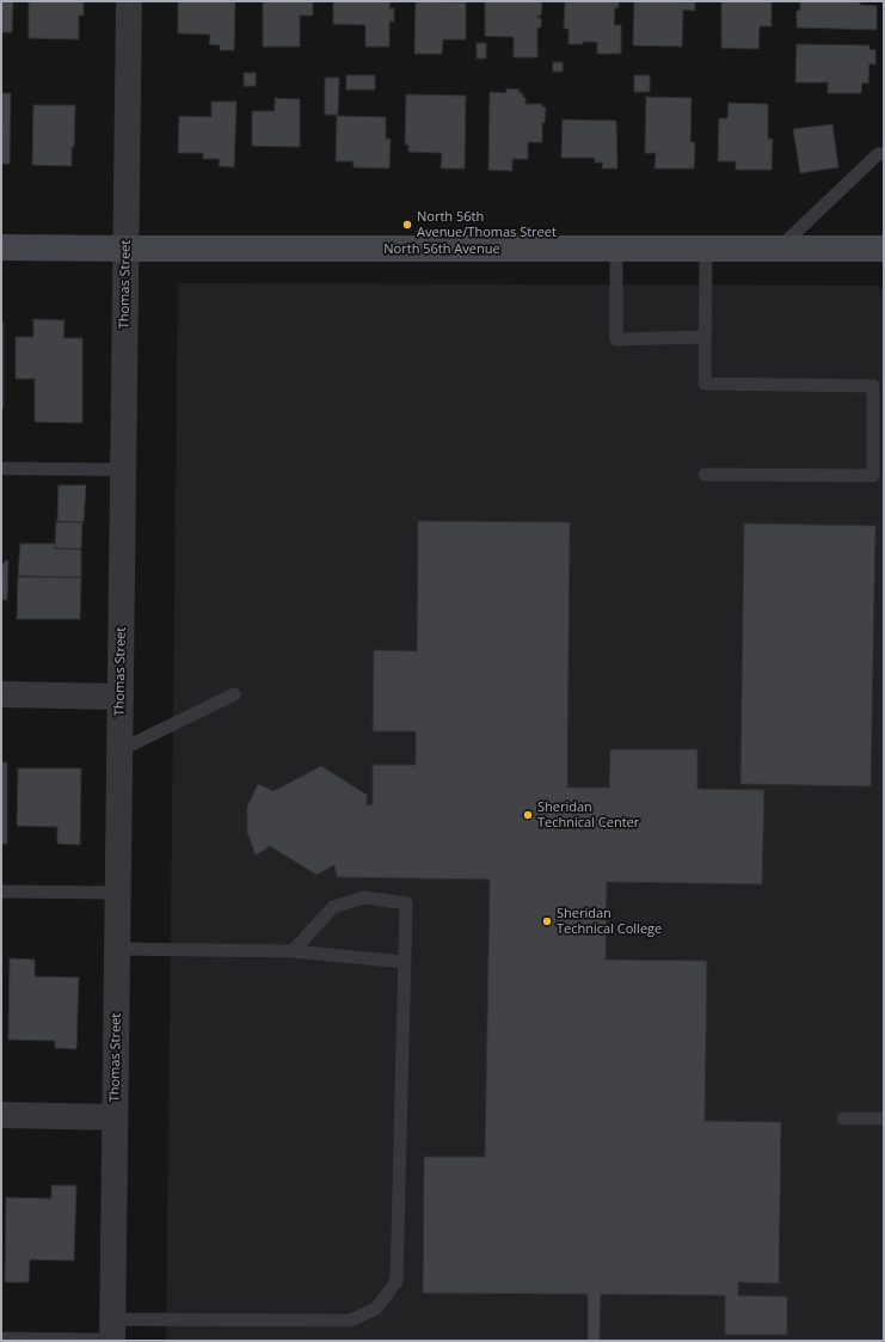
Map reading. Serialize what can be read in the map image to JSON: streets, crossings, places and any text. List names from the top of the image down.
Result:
{
  "streets": {
    "street": ["North 56th Avenue", "Thomas Street"]
  },
  "crossings": [
    ["North 56th Avenue", "Thomas Street"]
  ],
  "places": ["North 56th Avenue/Thomas Street", "Sheridan Technical Center", "Sheridan Technical College"]
}
